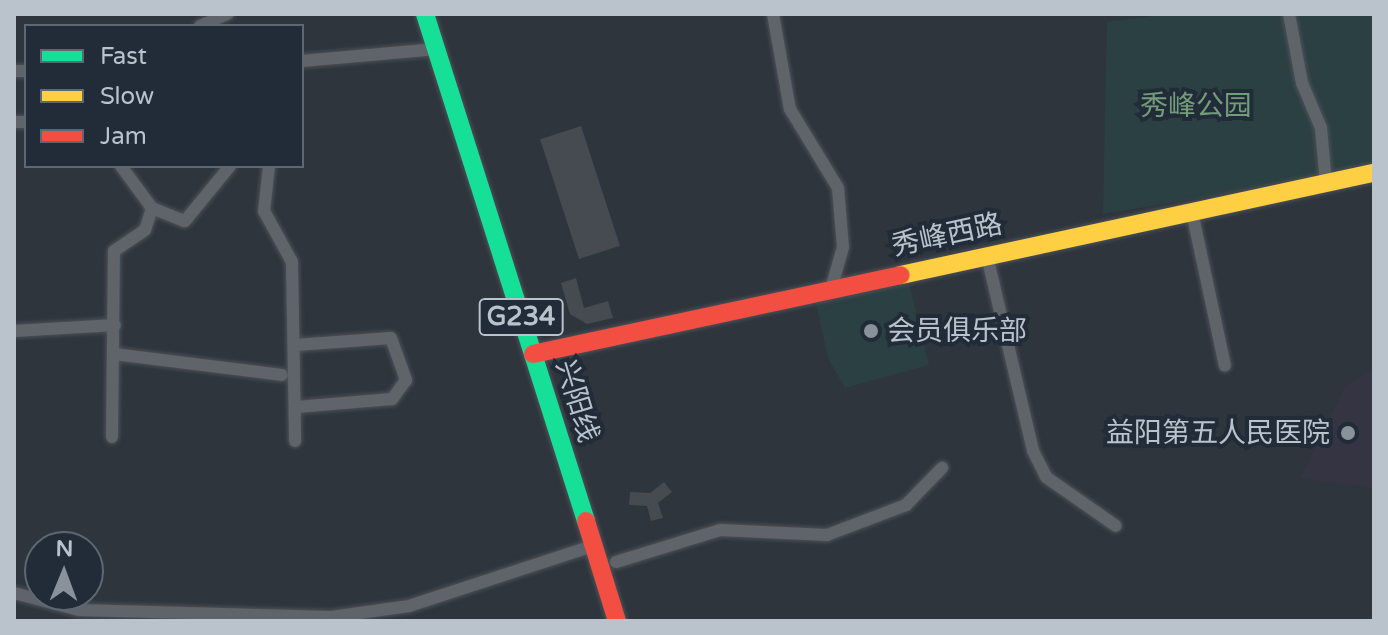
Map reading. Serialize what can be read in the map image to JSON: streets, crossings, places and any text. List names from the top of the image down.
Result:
{
  "streets": {
    "main road": ["秀峰西路", "G234", "兴阳线"]
  },
  "crossings": [
    ["秀峰西路", "兴阳线"]
  ],
  "parks": ["秀峰公园"],
  "places": ["会员俱乐部", "益阳第五人民医院"],
  "legend": ["Fast", "Slow", "Jam"],
  "north": "top"
}
